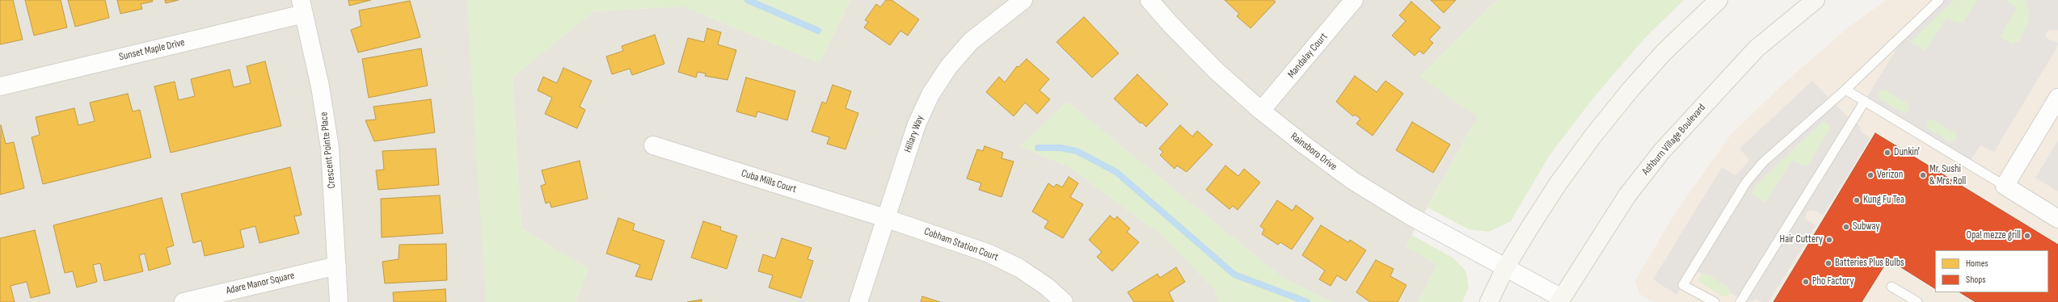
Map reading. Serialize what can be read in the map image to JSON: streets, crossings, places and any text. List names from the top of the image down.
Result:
{
  "streets": {
    "main road": ["Ashburn Village Boulevard"],
    "street": [
      "Sunset Maple Drive",
      "Mandalay Court",
      "Hillary Way",
      "Crescent Pointe Place",
      "Rainsboro Drive",
      "Cuba Mills Court",
      "Cobham Station Court",
      "Adare Manor Square"
    ]
  },
  "crossings": [
    ["Sunset Maple Drive", "Crescent Pointe Place"],
    ["Mandalay Court", "Rainsboro Drive"],
    ["Hillary Way", "Cuba Mills Court"],
    ["Hillary Way", "Cobham Station Court"],
    ["Ashburn Village Boulevard", "Rainsboro Drive"],
    ["Crescent Pointe Place", "Adare Manor Square"],
    ["Cuba Mills Court", "Cobham Station Court"]
  ],
  "places": [
    "Dunkin'",
    "Verizon",
    "Mr. Sushi & Mrs. Roll",
    "Kung Fu Tea",
    "Subway",
    "Opa! mezze grill",
    "Hair Cuttery",
    "Batteries Plus Bulbs",
    "Pho Factory"
  ],
  "legend": ["Homes", "Shops"]
}
